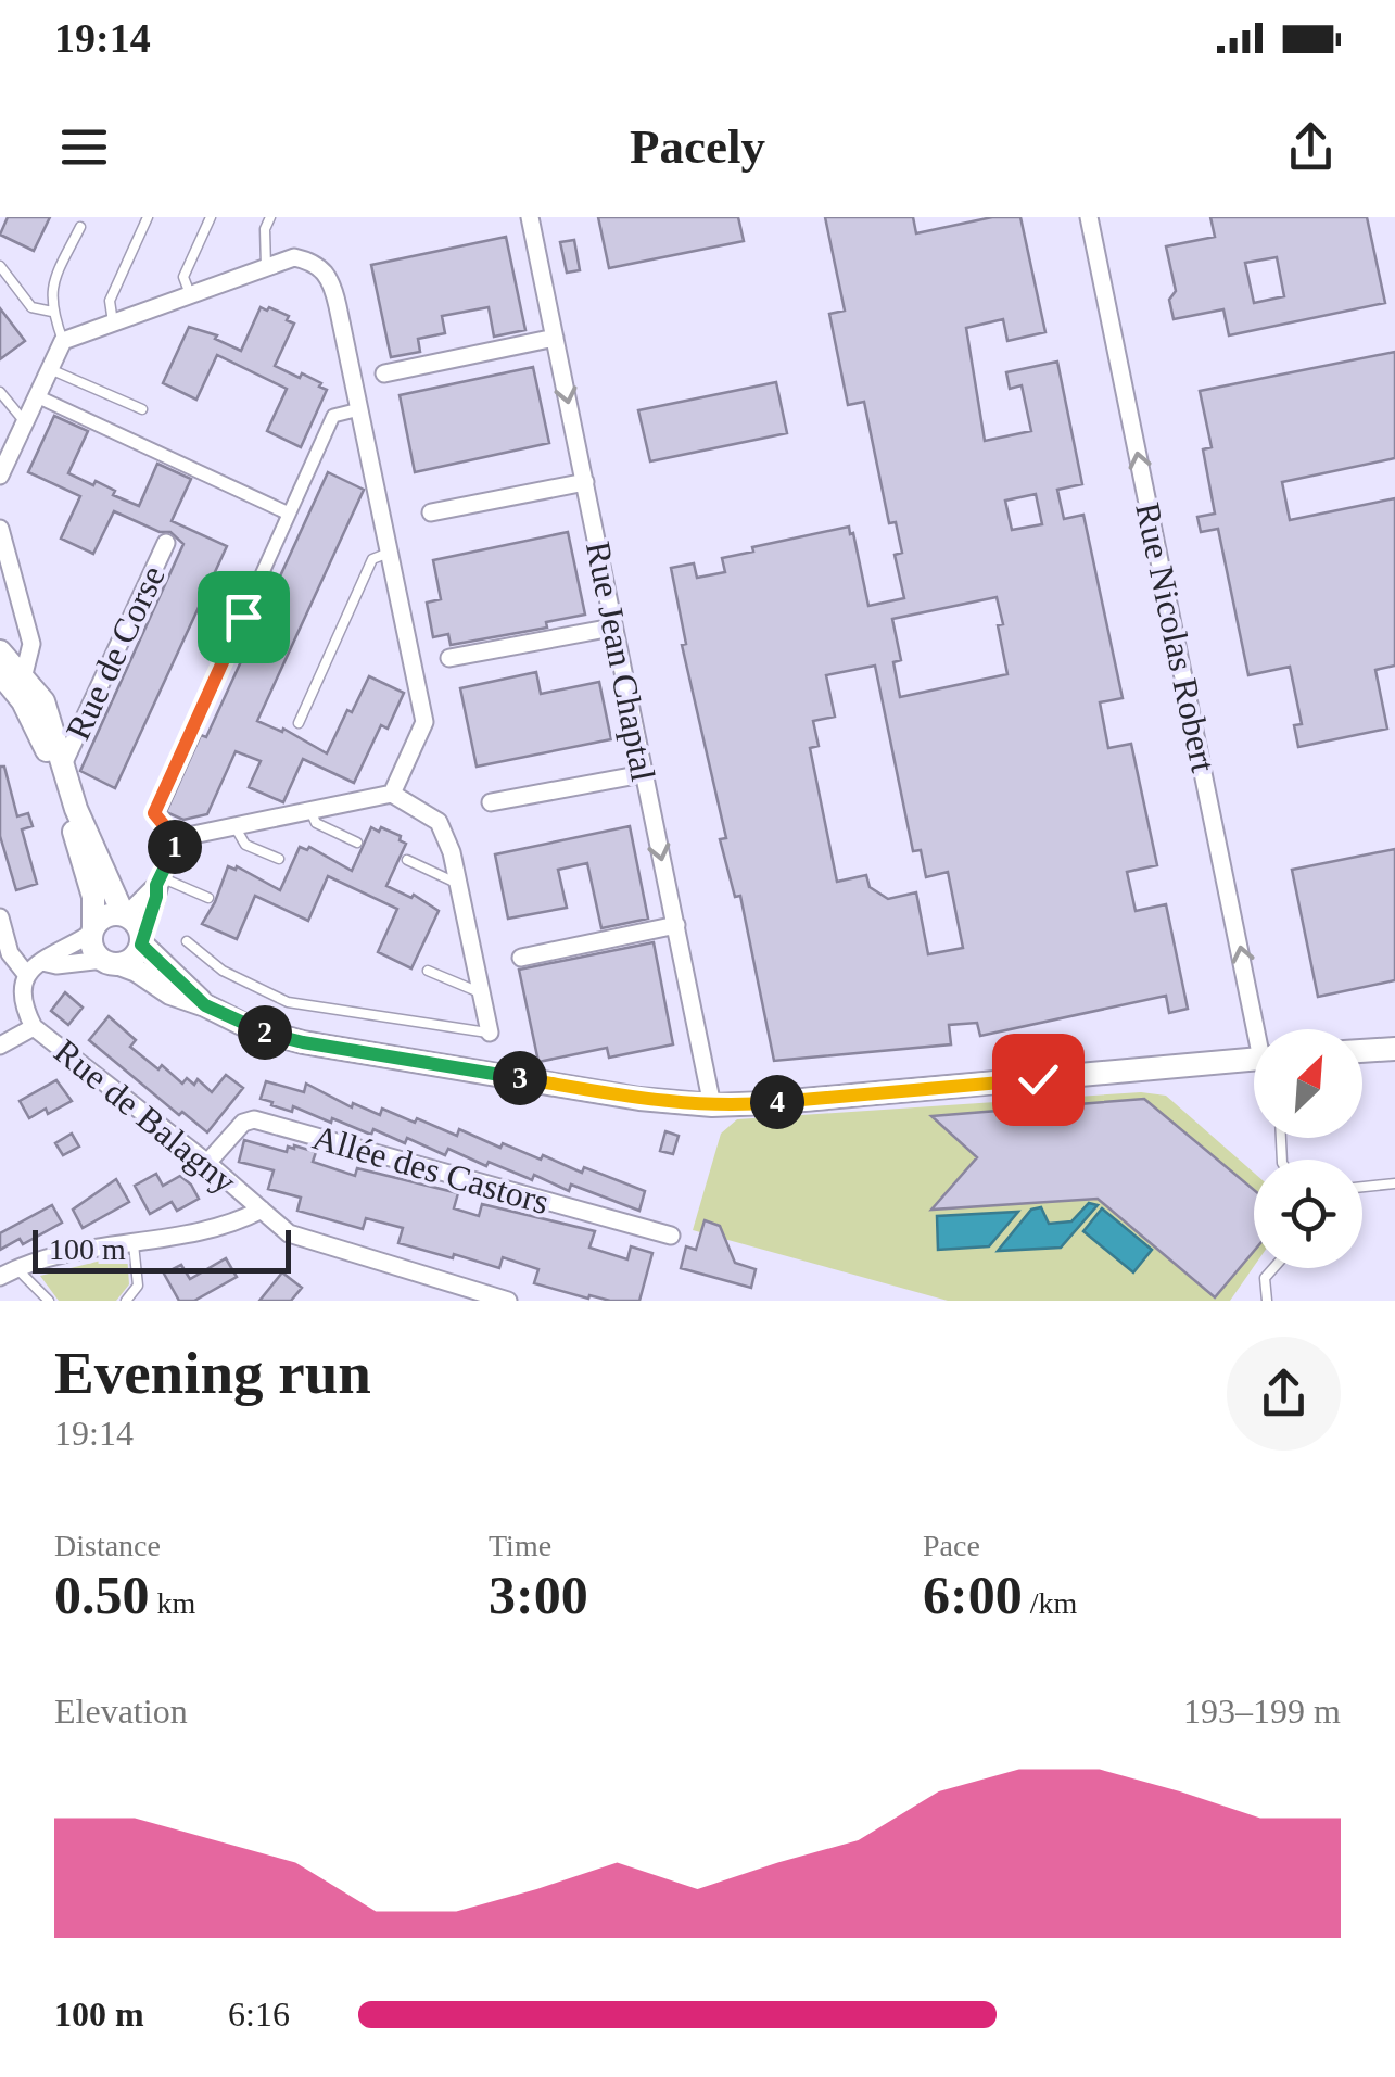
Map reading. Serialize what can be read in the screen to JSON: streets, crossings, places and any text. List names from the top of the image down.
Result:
{
  "streets": {
    "street": [
      "Rue Nicolas Robert",
      "Rue de Corse",
      "Rue Jean Chaptal",
      "Rue de Balagny",
      "Allée des Castors"
    ]
  },
  "crossings": [
    ["Rue de Balagny", "Allée des Castors"]
  ],
  "one_way": ["Rue Nicolas Robert"],
  "scale_bar": "100 m",
  "north": "top right",
  "page": {
    "status": "19:14",
    "header": "Pacely",
    "pins": [
      "1",
      "2",
      "3",
      "4"
    ],
    "scale": "100 m",
    "heading": ["Evening run", "19:14"],
    "stats": [
      ["Distance", "0.50 km"],
      ["Time", "3:00"],
      ["Pace", "6:00 /km"]
    ],
    "chart": ["Elevation", "193–199 m"],
    "list": [
      {
        "name": "100 m",
        "note": "6:16"
      }
    ]
  }
}
